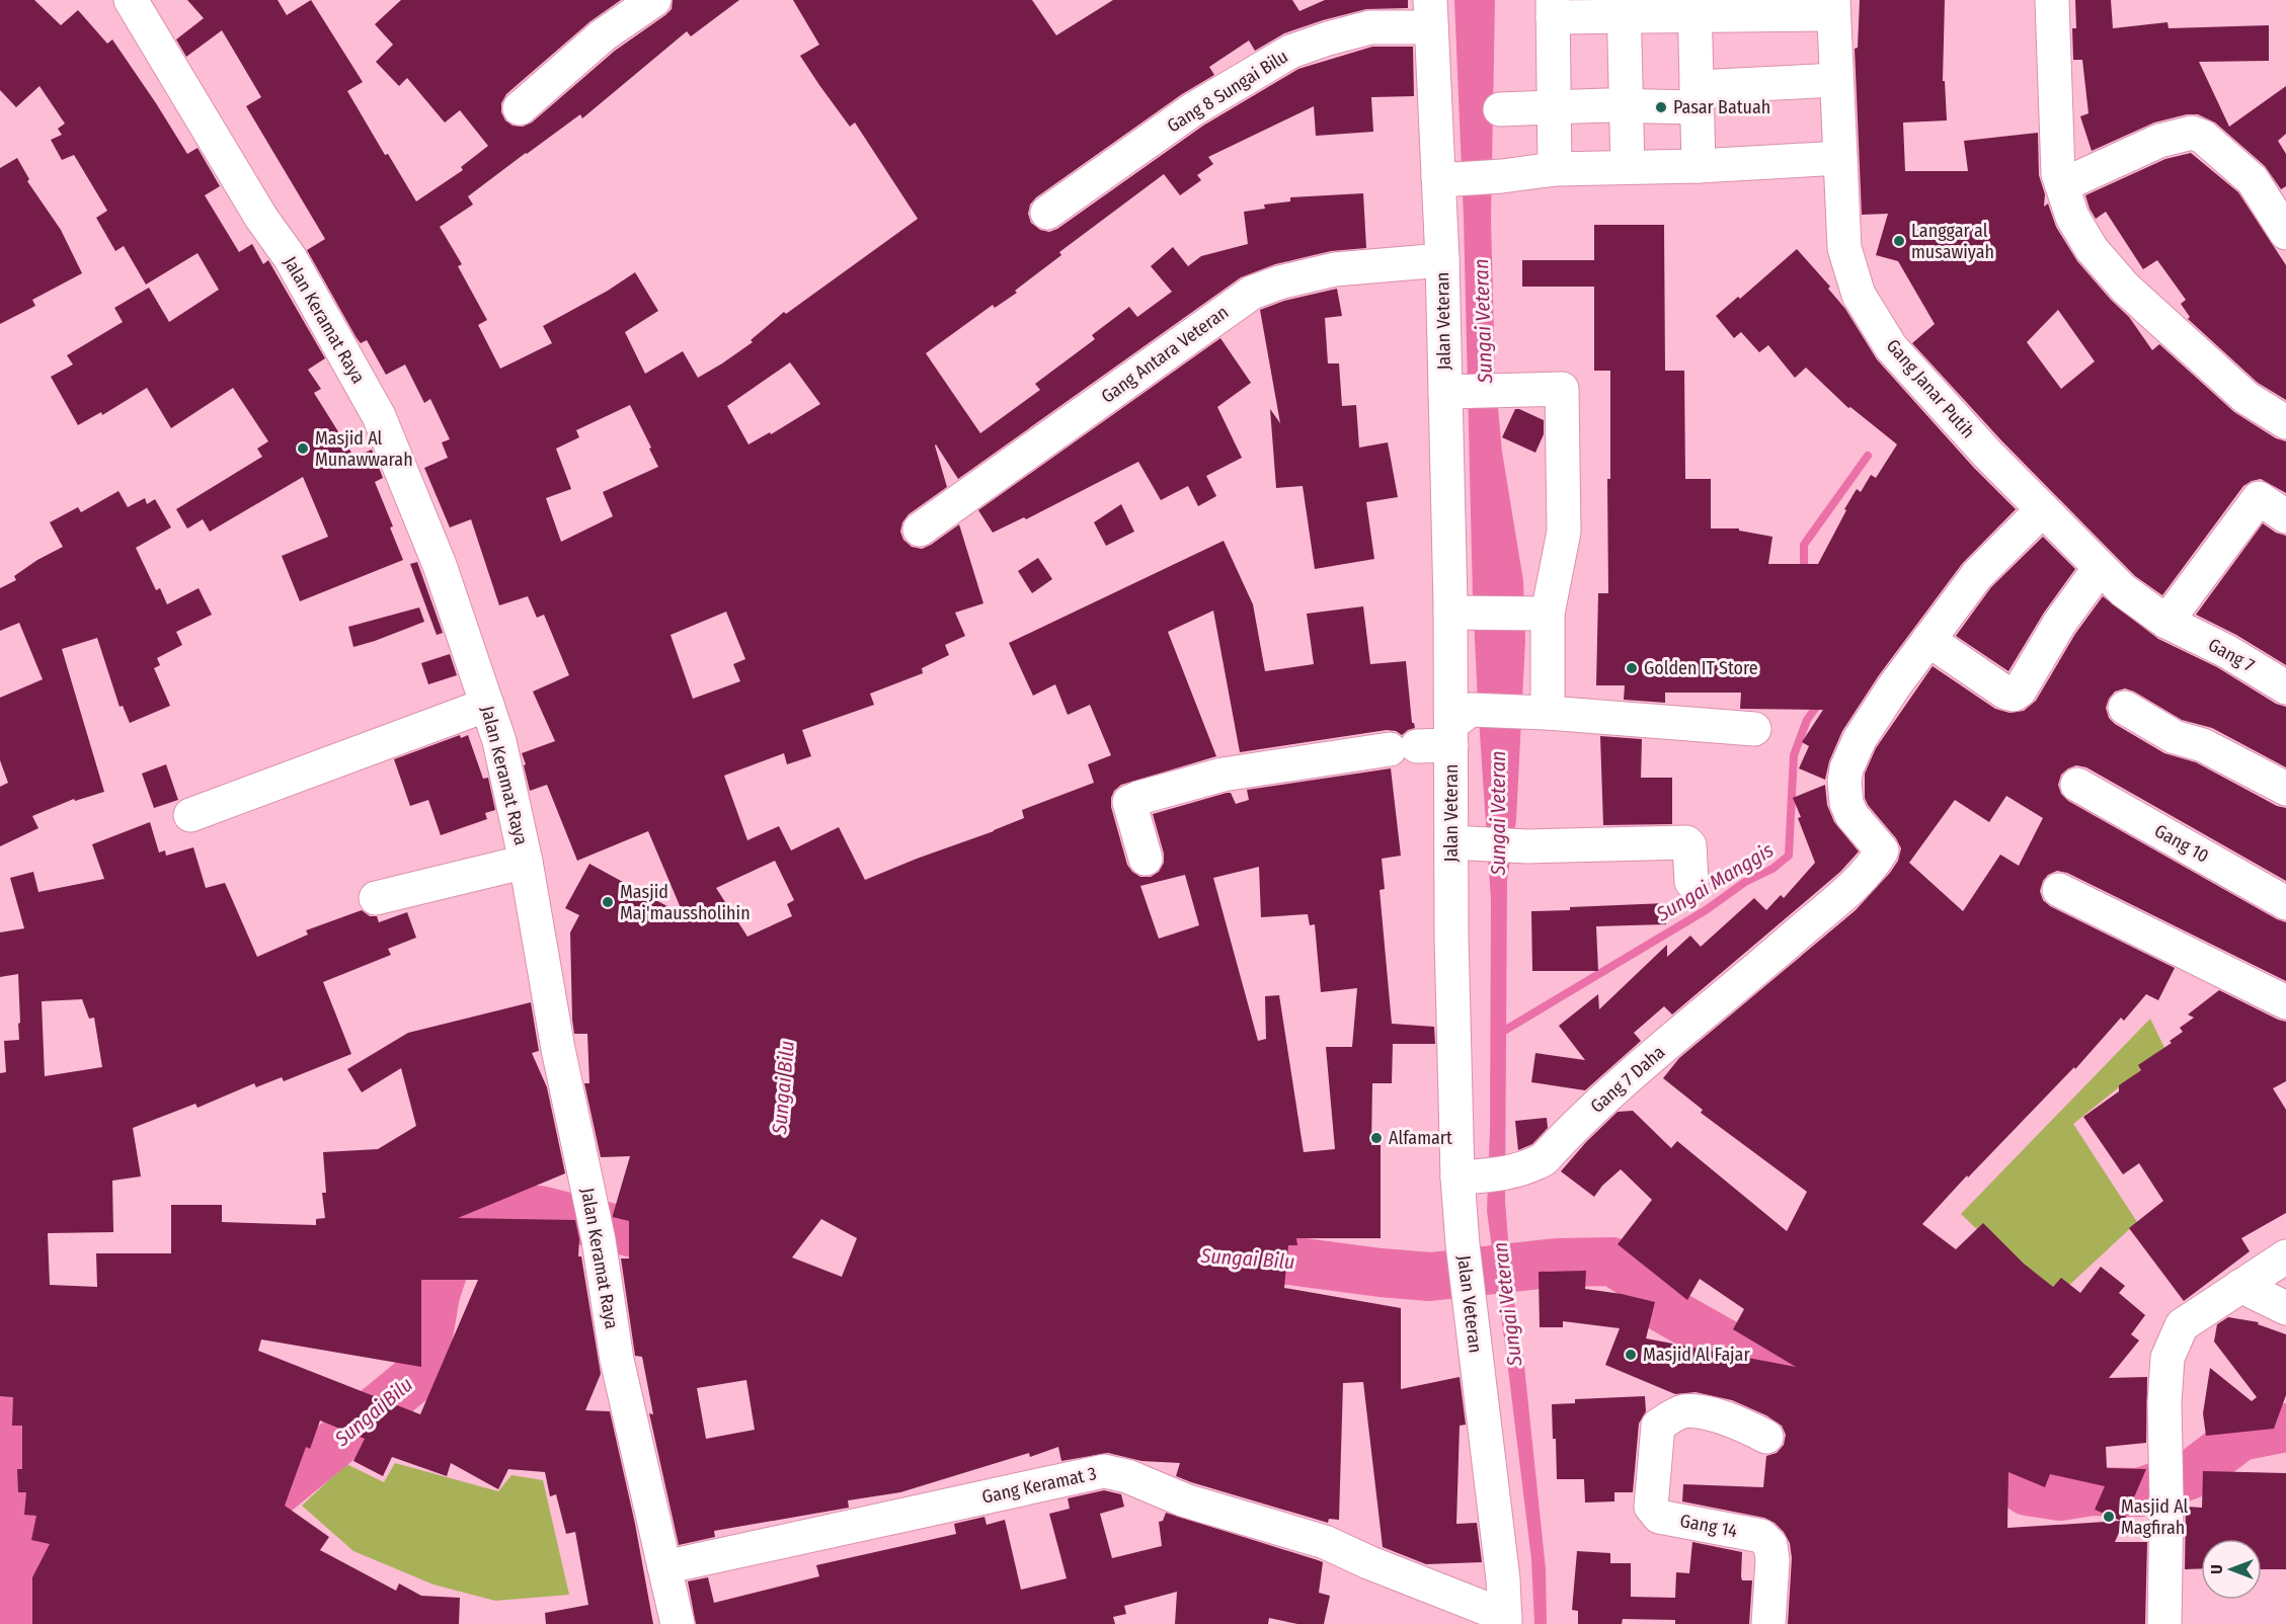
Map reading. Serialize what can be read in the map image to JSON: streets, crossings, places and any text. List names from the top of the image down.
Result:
{
  "streets": {
    "street": [
      "Gang 8 Sungai Bilu",
      "Jalan Keramat Raya",
      "Jalan Veteran",
      "Gang Antara Veteran",
      "Gang Janar Putih",
      "Gang 7",
      "Gang 10",
      "Gang 7 Daha",
      "Gang Keramat 3",
      "Gang 14"
    ]
  },
  "crossings": [
    ["Gang 8 Sungai Bilu", "Jalan Veteran"],
    ["Jalan Keramat Raya", "Gang Keramat 3"],
    ["Jalan Veteran", "Gang Antara Veteran"],
    ["Jalan Veteran", "Gang 7 Daha"],
    ["Jalan Veteran", "Gang Keramat 3"],
    ["Gang Janar Putih", "Gang 7"]
  ],
  "water": ["Sungai Veteran", "Sungai Manggis", "Sungai Bilu"],
  "places": [
    "Pasar Batuah",
    "Langgar al musawiyah",
    "Masjid Al Munawwarah",
    "Golden IT Store",
    "Masjid Maj'maussholihin",
    "Alfamart",
    "Masjid Al Fajar",
    "Masjid Al Magfirah"
  ],
  "north": "left"
}
